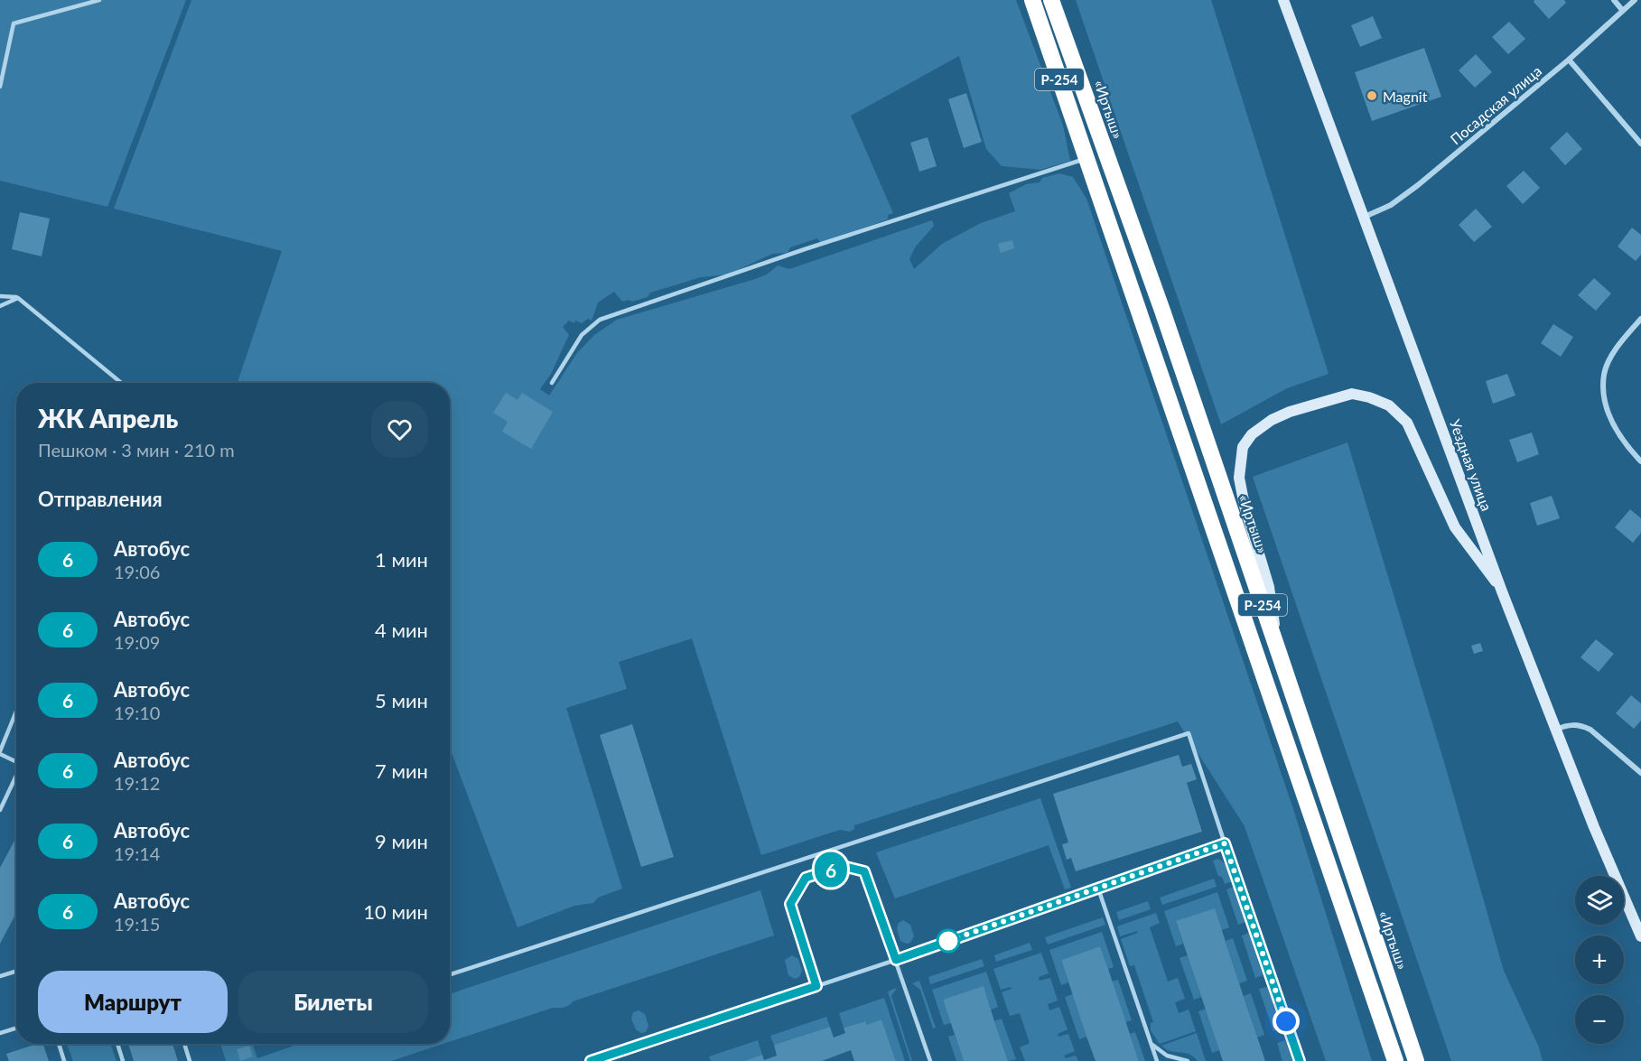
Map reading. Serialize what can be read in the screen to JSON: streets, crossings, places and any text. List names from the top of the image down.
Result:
{
  "streets": {
    "highway": ["Р-254", "«Иртыш»"],
    "street": ["Посадская улица", "Уездная улица"]
  },
  "crossings": [
    ["Посадская улица", "Уездная улица"]
  ],
  "places": ["Magnit"],
  "lines": ["bus line 6"],
  "page": {
    "on_map": "6",
    "heading": [
      ["ЖК Апрель", "Пешком · 3 мин · 210 m"],
      "Отправления"
    ],
    "list": [
      {
        "mark": "6",
        "name": "Автобус",
        "note": "19:06",
        "value": "1 мин"
      },
      {
        "mark": "6",
        "name": "Автобус",
        "note": "19:09",
        "value": "4 мин"
      },
      {
        "mark": "6",
        "name": "Автобус",
        "note": "19:10",
        "value": "5 мин"
      },
      {
        "mark": "6",
        "name": "Автобус",
        "note": "19:12",
        "value": "7 мин"
      },
      {
        "mark": "6",
        "name": "Автобус",
        "note": "19:14",
        "value": "9 мин"
      },
      {
        "mark": "6",
        "name": "Автобус",
        "note": "19:15",
        "value": "10 мин"
      }
    ],
    "map_buttons": ["+", "−"],
    "buttons": ["Маршрут", "Билеты"]
  }
}
